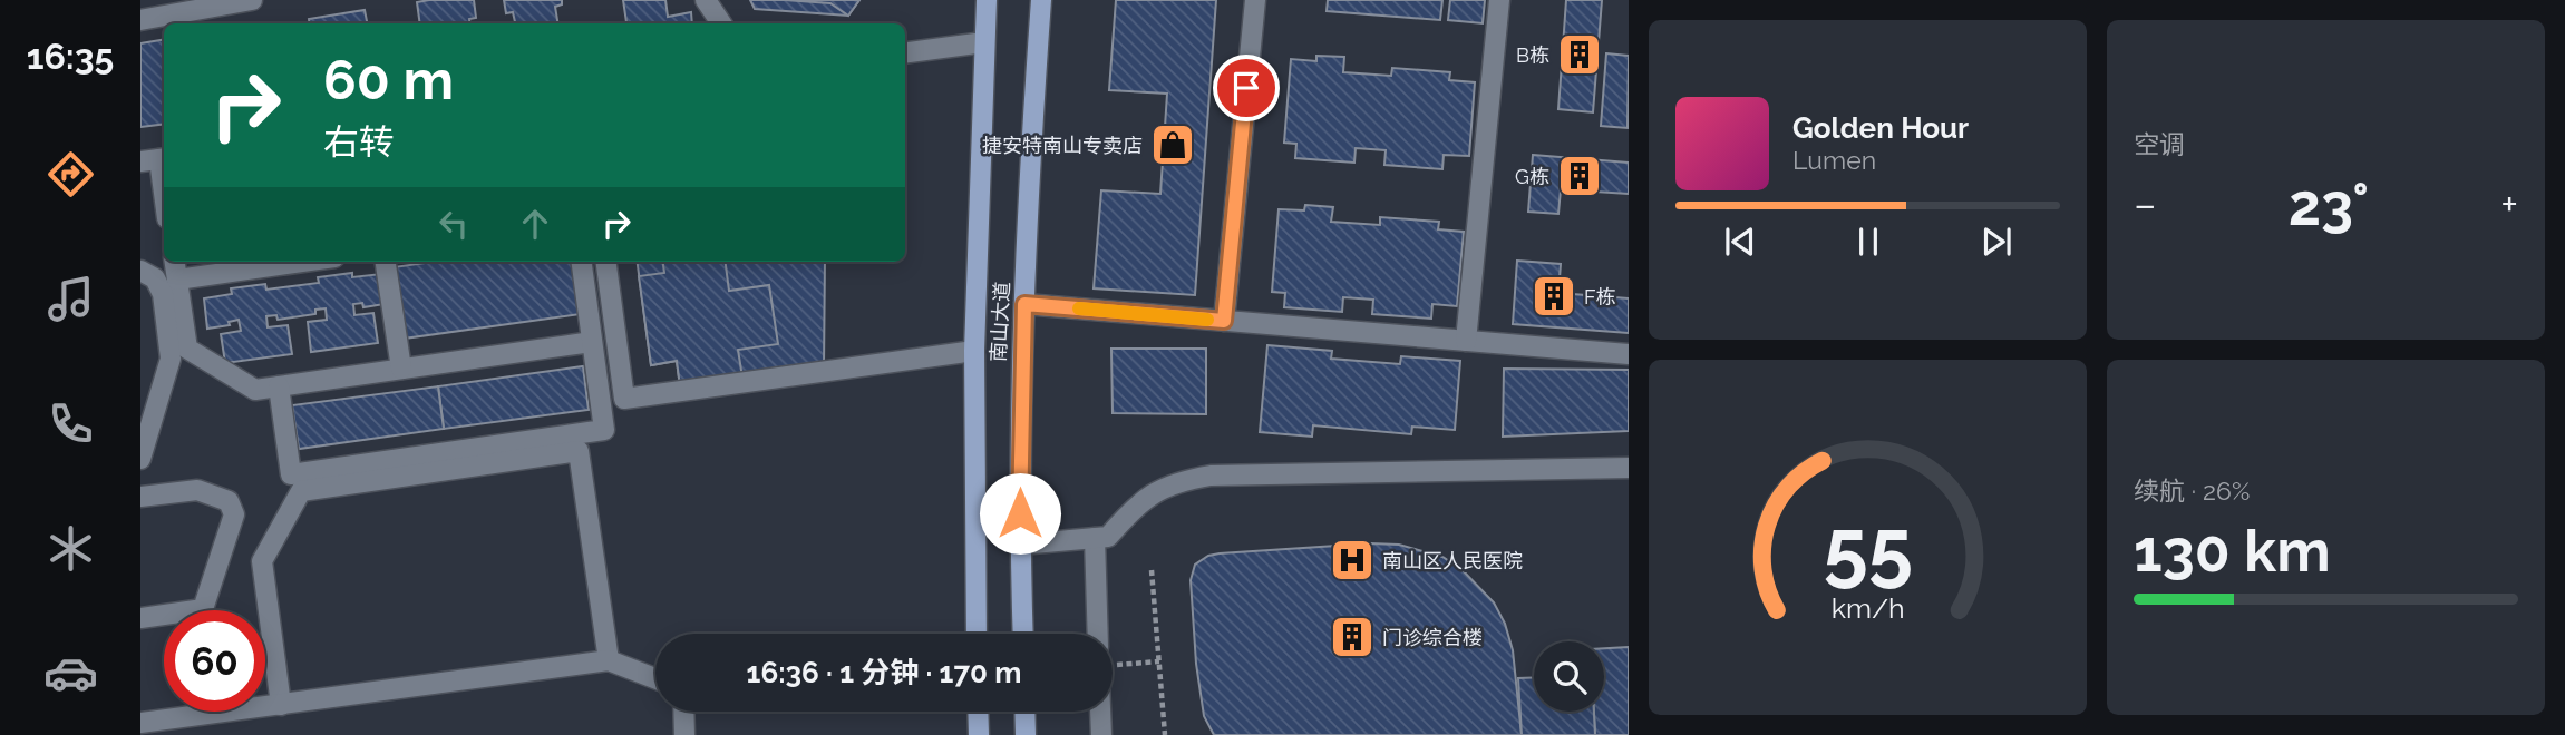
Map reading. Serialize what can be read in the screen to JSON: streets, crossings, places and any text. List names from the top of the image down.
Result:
{
  "streets": {
    "main road": ["南山大道"]
  },
  "places": {
    "building": [
      "B栋",
      "G栋",
      "F栋",
      "门诊综合楼"
    ],
    "shop": ["捷安特南山专卖店"],
    "hospital": ["南山区人民医院"]
  },
  "page": {
    "tabs": "16:35",
    "tile": [
      "空调",
      ["续航 · 26%", "130 km"]
    ],
    "turn": ["60 m", "右转"],
    "song": ["Golden Hour", "Lumen"],
    "heat": ["−", "23°", "+"],
    "limit": "60",
    "trip": "16:36 · 1 分钟 · 170 m",
    "gauge": ["55", "km/h"]
  }
}
